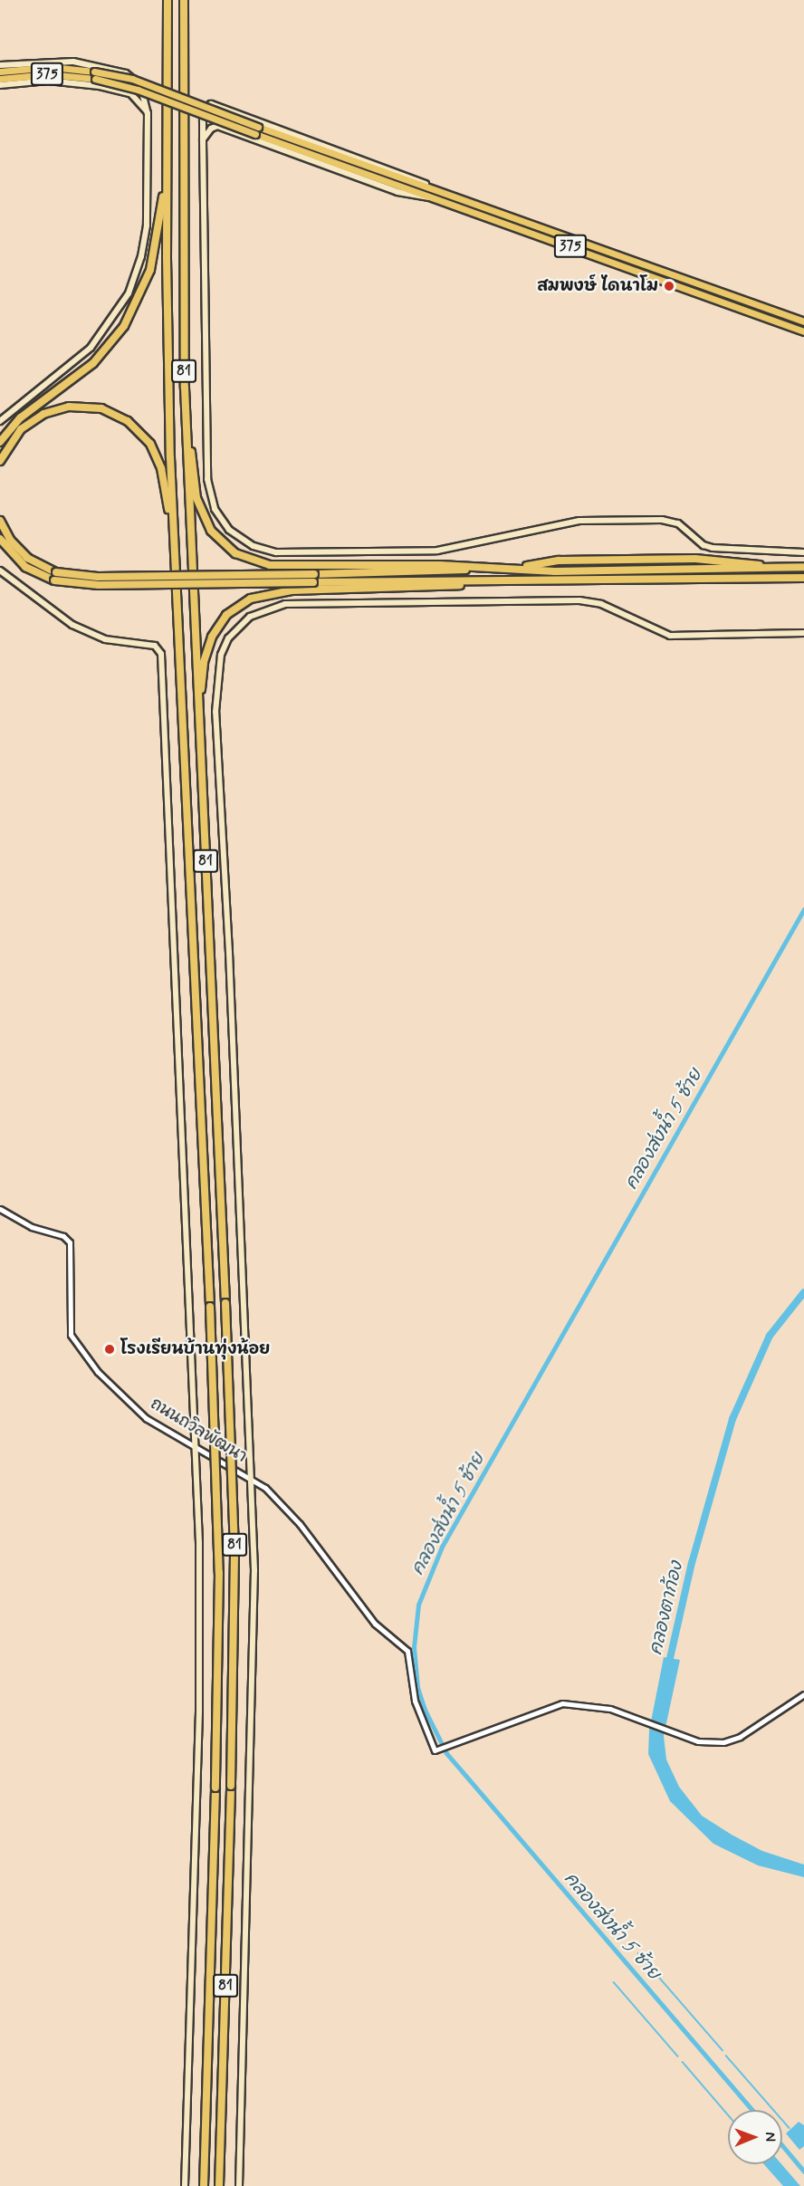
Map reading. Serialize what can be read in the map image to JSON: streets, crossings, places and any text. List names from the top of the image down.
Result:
{
  "streets": {
    "highway": ["81"],
    "main road": ["375"],
    "street": ["ถนนถวิลพัฒนา"]
  },
  "water": ["คลองส่งน้ำ 5 ซ้าย", "คลองตาก้อง"],
  "places": ["สมพงษ์ ไดนาโม", "โรงเรียนบ้านทุ่งน้อย"],
  "north": "right"
}
